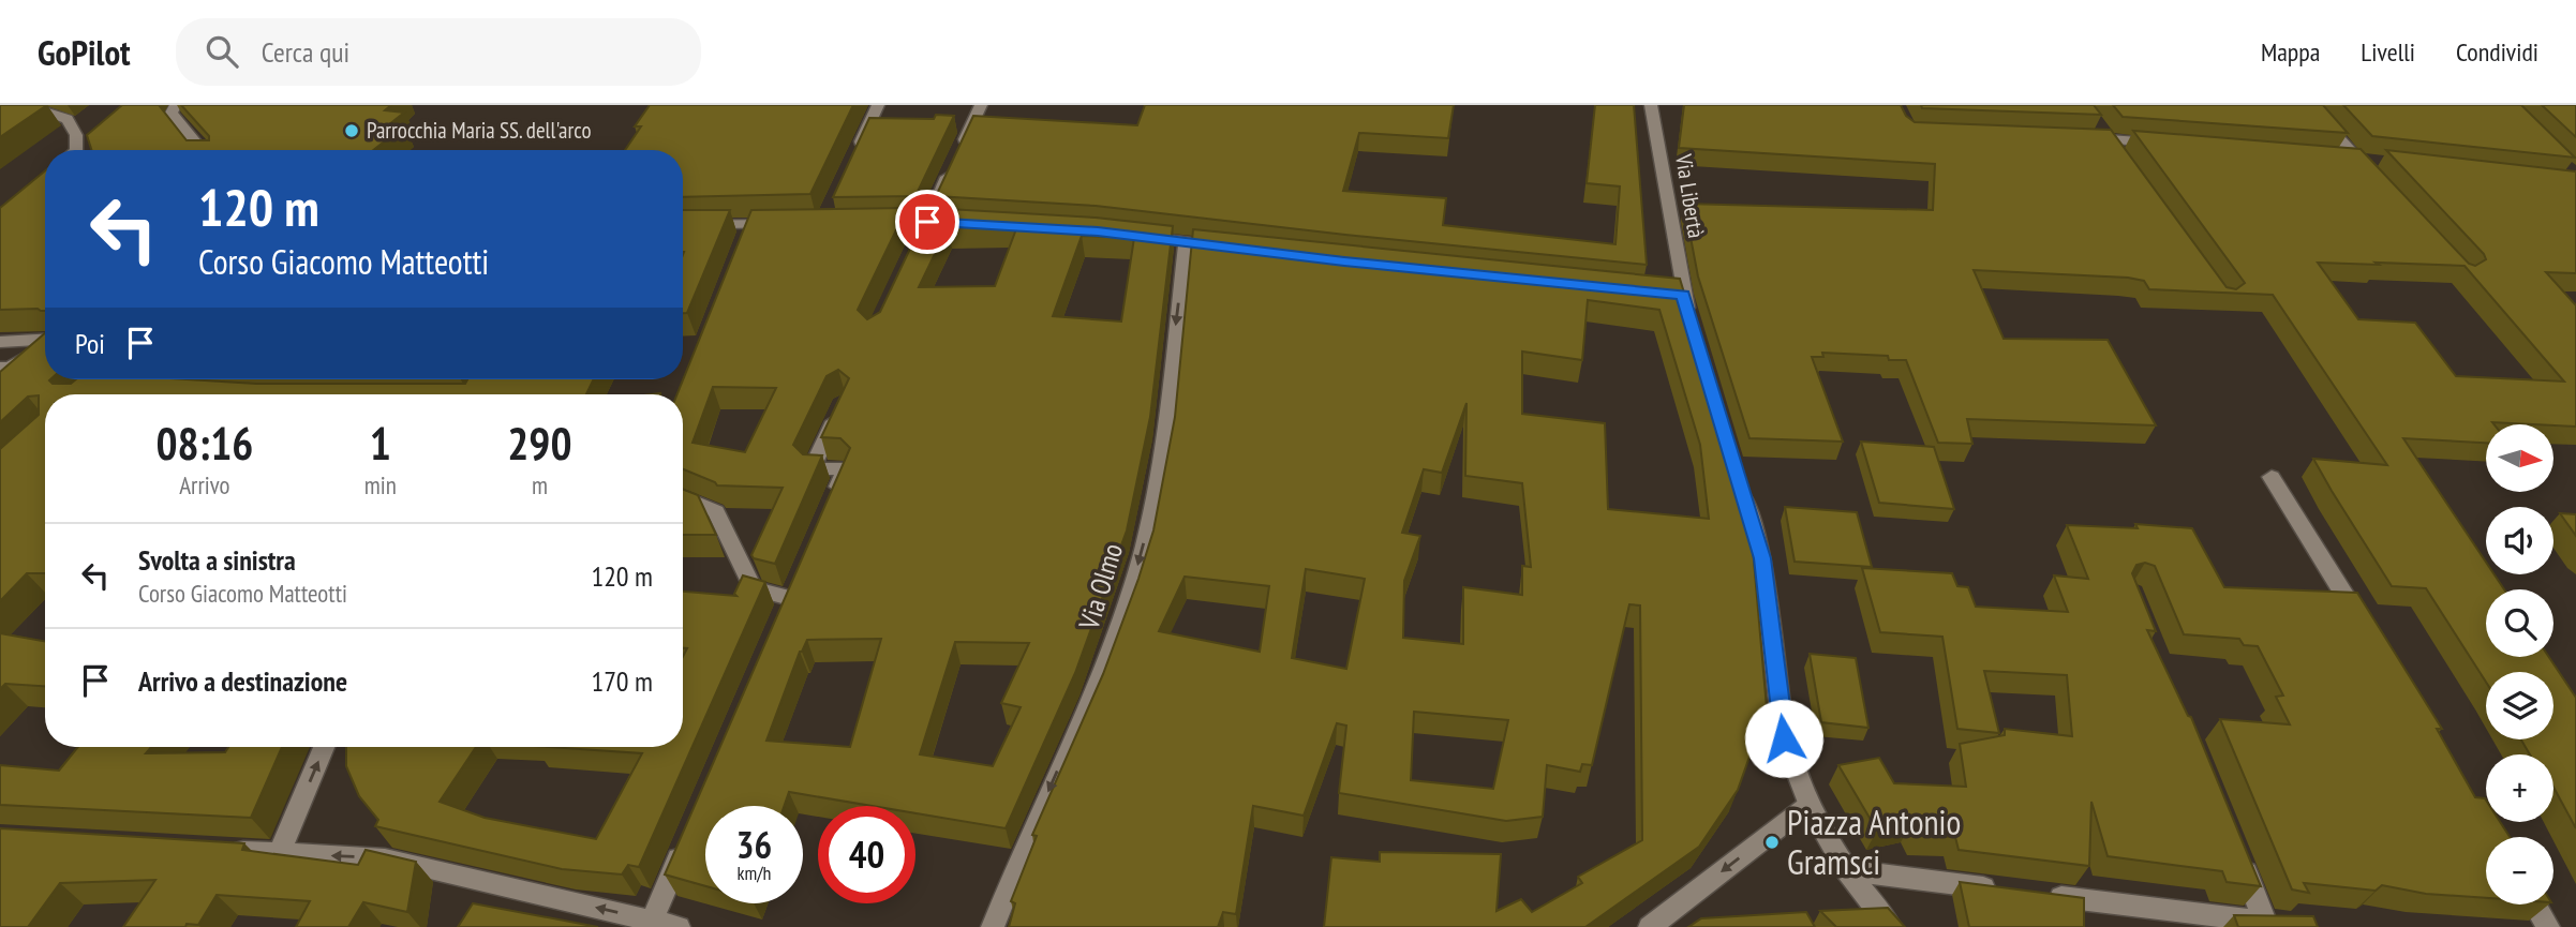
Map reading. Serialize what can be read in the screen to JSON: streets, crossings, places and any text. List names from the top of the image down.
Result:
{
  "streets": {
    "street": ["Via Libertà", "Via Olmo"]
  },
  "one_way": ["Via Olmo"],
  "places": ["Parrocchia Maria SS. dell'arco", "Piazza Antonio Gramsci"],
  "north": "right",
  "page": {
    "header": "GoPilot",
    "search": "Cerca qui",
    "nav": ["Mappa", "Livelli", "Condividi"],
    "turn": ["120 m", "Corso Giacomo Matteotti"],
    "then": "Poi",
    "eta": [
      "08:16",
      "Arrivo",
      "1",
      "min",
      "290",
      "m"
    ],
    "map_buttons": ["+", "−"],
    "list": [
      {
        "name": "Svolta a sinistra",
        "note": "Corso Giacomo Matteotti",
        "value": "120 m"
      },
      {
        "name": "Arrivo a destinazione",
        "value": "170 m"
      }
    ],
    "speed": "36 km/h",
    "limit": "40"
  }
}
